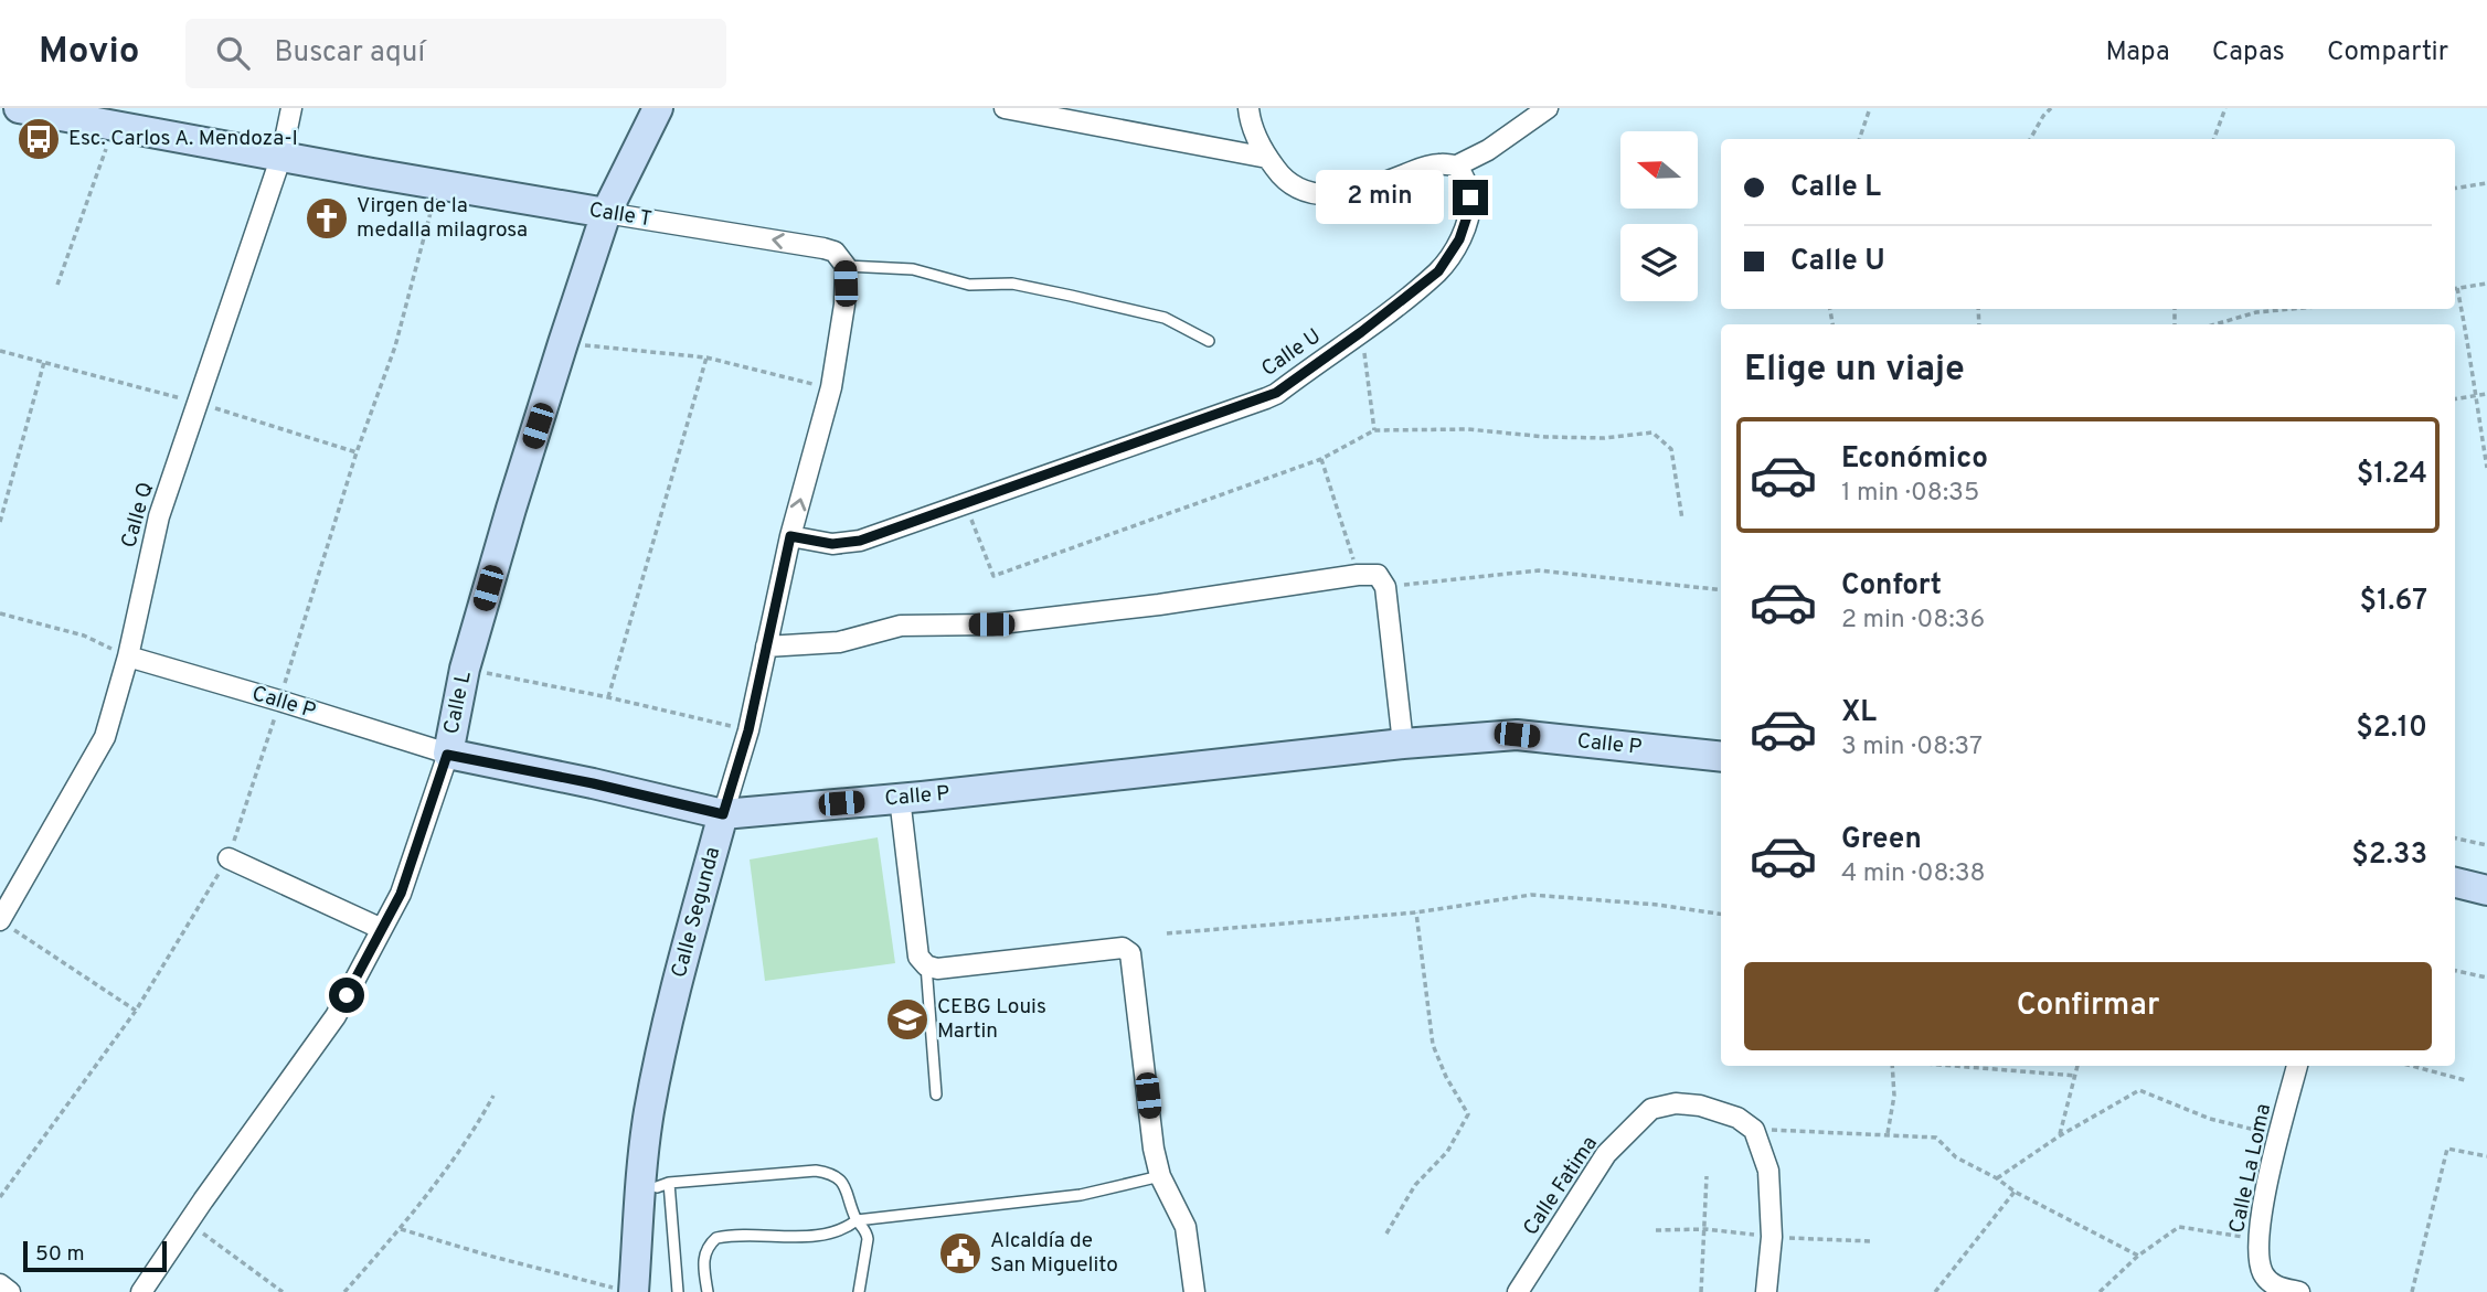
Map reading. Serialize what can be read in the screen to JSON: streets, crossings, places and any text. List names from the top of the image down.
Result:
{
  "streets": {
    "street": [
      "Calle T",
      "Calle U",
      "Calle Q",
      "Calle P",
      "Calle L",
      "Calle Segunda",
      "Calle La Loma",
      "Calle Fatima"
    ]
  },
  "crossings": [
    ["Calle T", "Calle Q"],
    ["Calle T", "Calle L"],
    ["Calle T", "Calle Segunda"],
    ["Calle U", "Calle Segunda"],
    ["Calle Q", "Calle P"],
    ["Calle P", "Calle L"],
    ["Calle P", "Calle Segunda"]
  ],
  "places": {
    "bus stop": ["Esc. Carlos A. Mendoza-I"],
    "church": ["Virgen de la medalla milagrosa"],
    "school or university": ["CEBG Louis Martin"],
    "public building": ["Alcaldía de San Miguelito"]
  },
  "scale_bar": "50 m",
  "north": "left",
  "page": {
    "header": "Movio",
    "search": "Buscar aquí",
    "nav": ["Mapa", "Capas", "Compartir"],
    "banner": ["Calle L", "Calle U"],
    "bubble": "2 min",
    "heading": "Elige un viaje",
    "list": [
      {
        "name": "Económico",
        "note": "1 min · 08:35",
        "value": "$1.24"
      },
      {
        "name": "Confort",
        "note": "2 min · 08:36",
        "value": "$1.67"
      },
      {
        "name": "XL",
        "note": "3 min · 08:37",
        "value": "$2.10"
      },
      {
        "name": "Green",
        "note": "4 min · 08:38",
        "value": "$2.33"
      }
    ],
    "buttons": "Confirmar",
    "scale": "50 m"
  }
}
